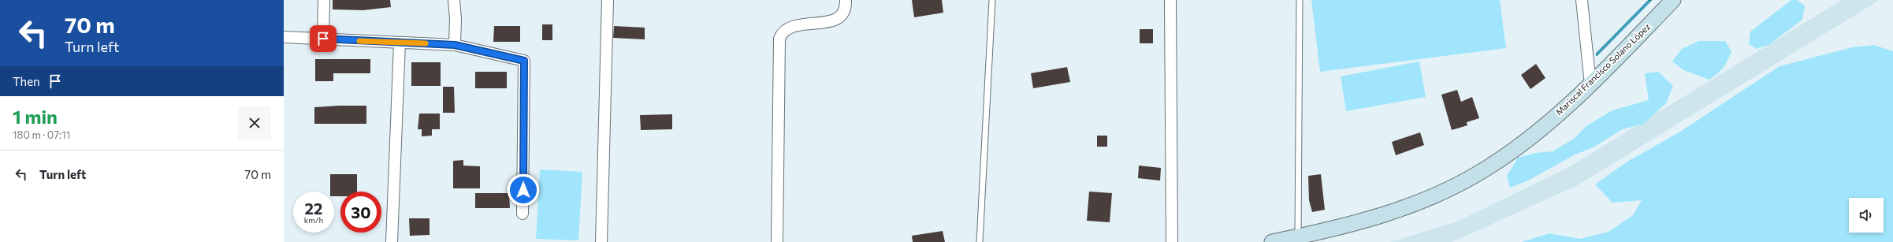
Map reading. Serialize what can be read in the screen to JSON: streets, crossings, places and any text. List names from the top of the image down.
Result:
{
  "streets": {
    "street": ["Mariscal Francisco Solano López"]
  },
  "page": {
    "turn": ["70 m", "Turn left"],
    "then": "Then",
    "heading": ["1 min", "180 m · 07:11"],
    "list": [
      {
        "name": "Turn left",
        "value": "70 m"
      }
    ],
    "speed": "22 km/h",
    "limit": "30"
  }
}
